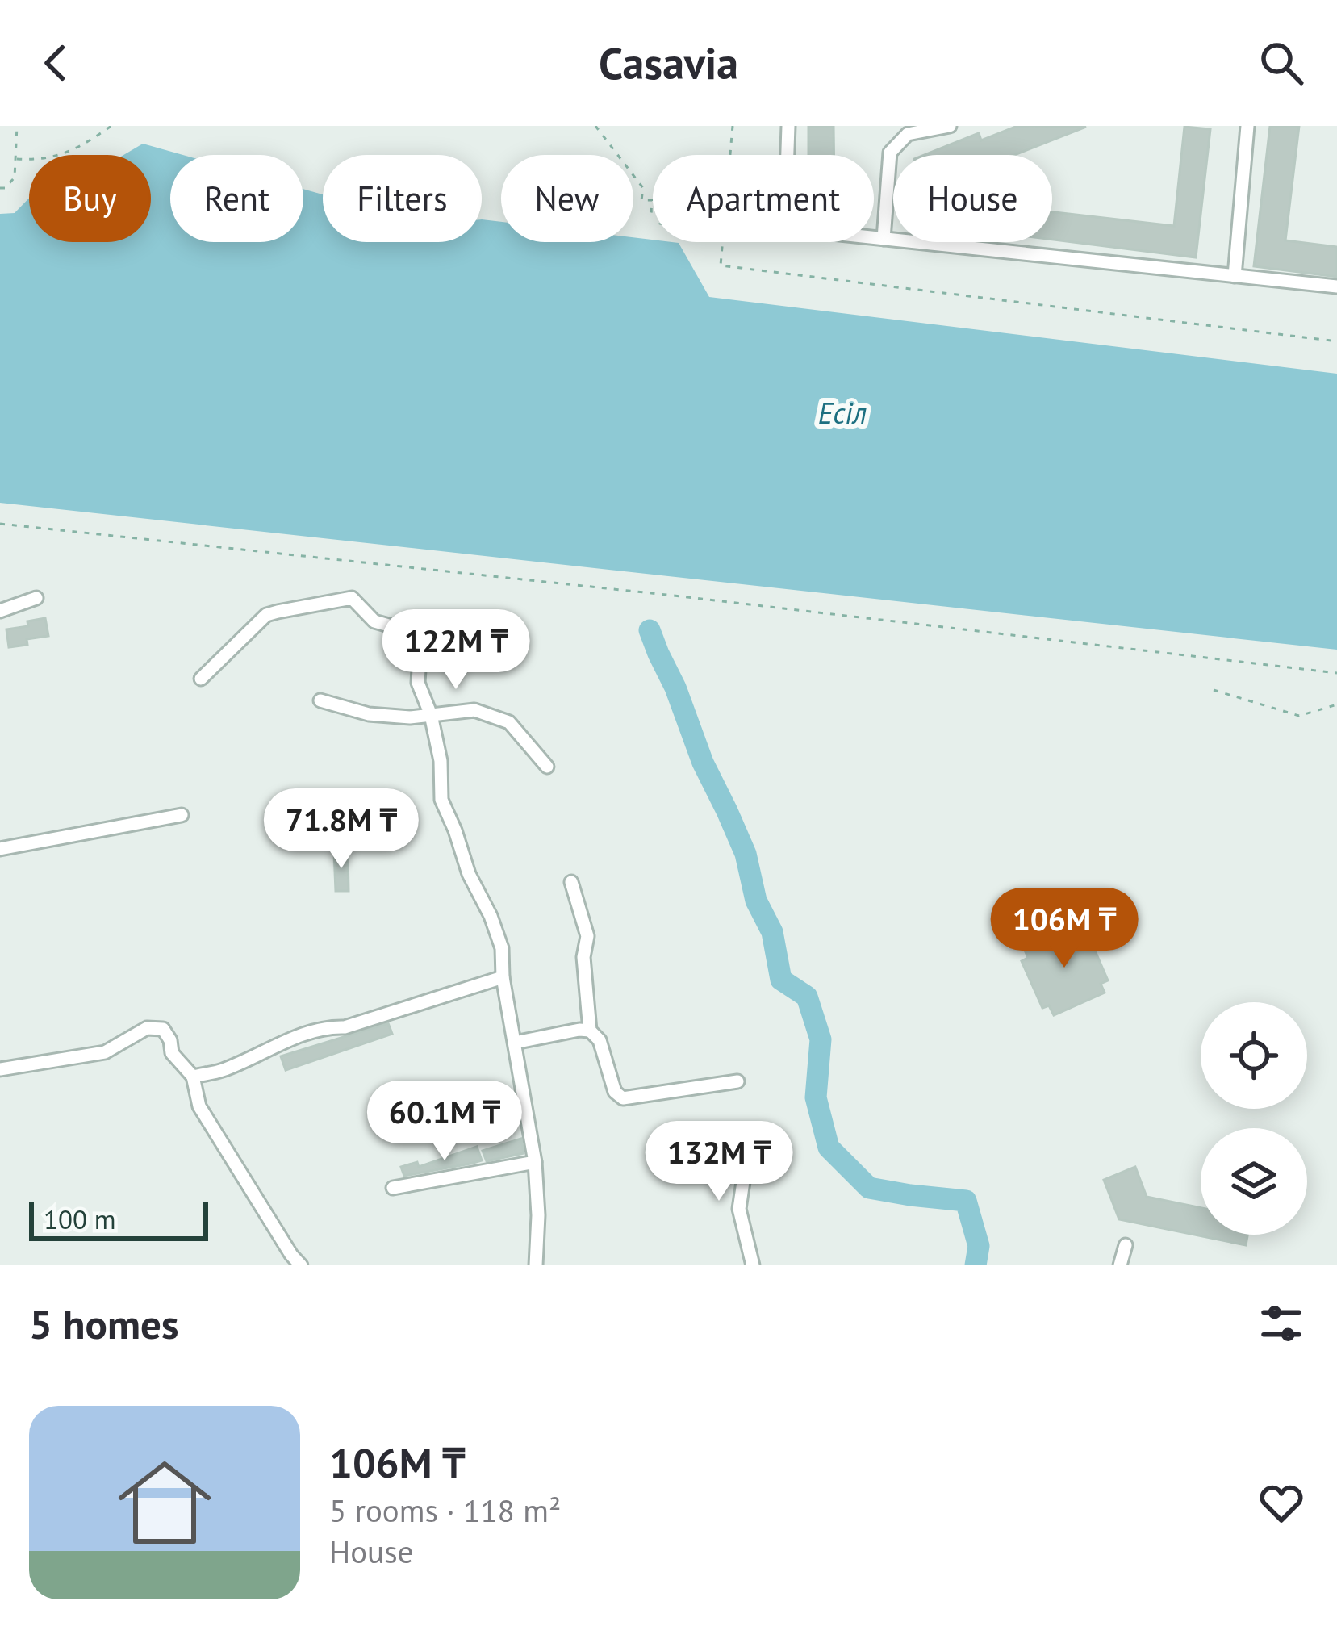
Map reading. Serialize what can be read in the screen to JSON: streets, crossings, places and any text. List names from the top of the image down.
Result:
{
  "water": ["Есіл"],
  "scale_bar": "100 m",
  "page": {
    "header": "Casavia",
    "chip": [
      "Buy",
      "Rent",
      "Filters",
      "New",
      "Apartment",
      "House"
    ],
    "price": [
      "122M ₸",
      "71.8M ₸",
      "106M ₸",
      "60.1M ₸",
      "132M ₸"
    ],
    "scale": "100 m",
    "heading": "5 homes",
    "list": [
      {
        "name": "106M ₸",
        "note": "5 rooms · 118 m² · House"
      }
    ]
  }
}
